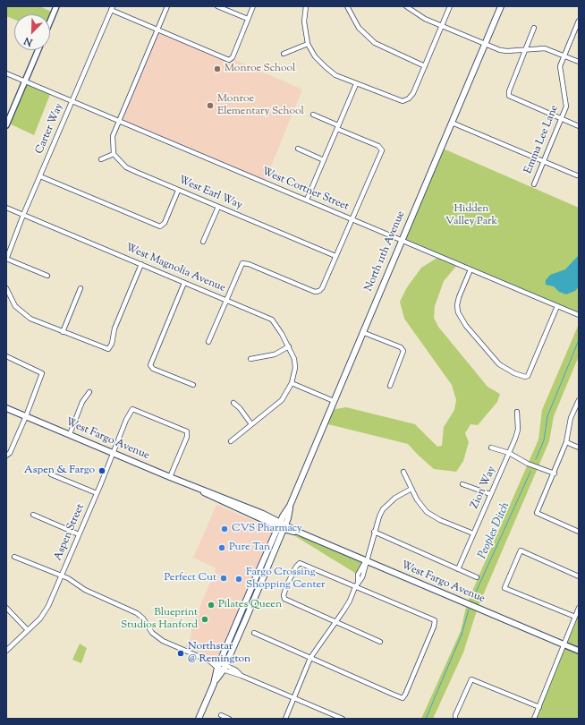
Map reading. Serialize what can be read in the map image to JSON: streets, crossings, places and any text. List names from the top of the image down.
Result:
{
  "streets": {
    "main road": ["North 11th Avenue", "West Fargo Avenue"],
    "street": [
      "Carter Way",
      "Emma Lee Lane",
      "West Cortner Street",
      "West Earl Way",
      "West Magnolia Avenue",
      "Zion Way",
      "Aspen Street"
    ]
  },
  "crossings": [
    ["Carter Way", "West Cortner Street"],
    ["Carter Way", "West Magnolia Avenue"],
    ["West Cortner Street", "North 11th Avenue"],
    ["North 11th Avenue", "West Fargo Avenue"],
    ["West Fargo Avenue", "Aspen Street"]
  ],
  "water": ["Peoples Ditch"],
  "parks": ["Hidden Valley Park"],
  "places": [
    "Monroe School",
    "Monroe Elementary School",
    "Aspen & Fargo",
    "CVS Pharmacy",
    "Pure Tan",
    "Perfect Cut",
    "Fargo Crossing Shopping Center",
    "Pilates Queen",
    "Blueprint Studios Hanford",
    "Northstar @ Remington"
  ],
  "north": "bottom left"
}
